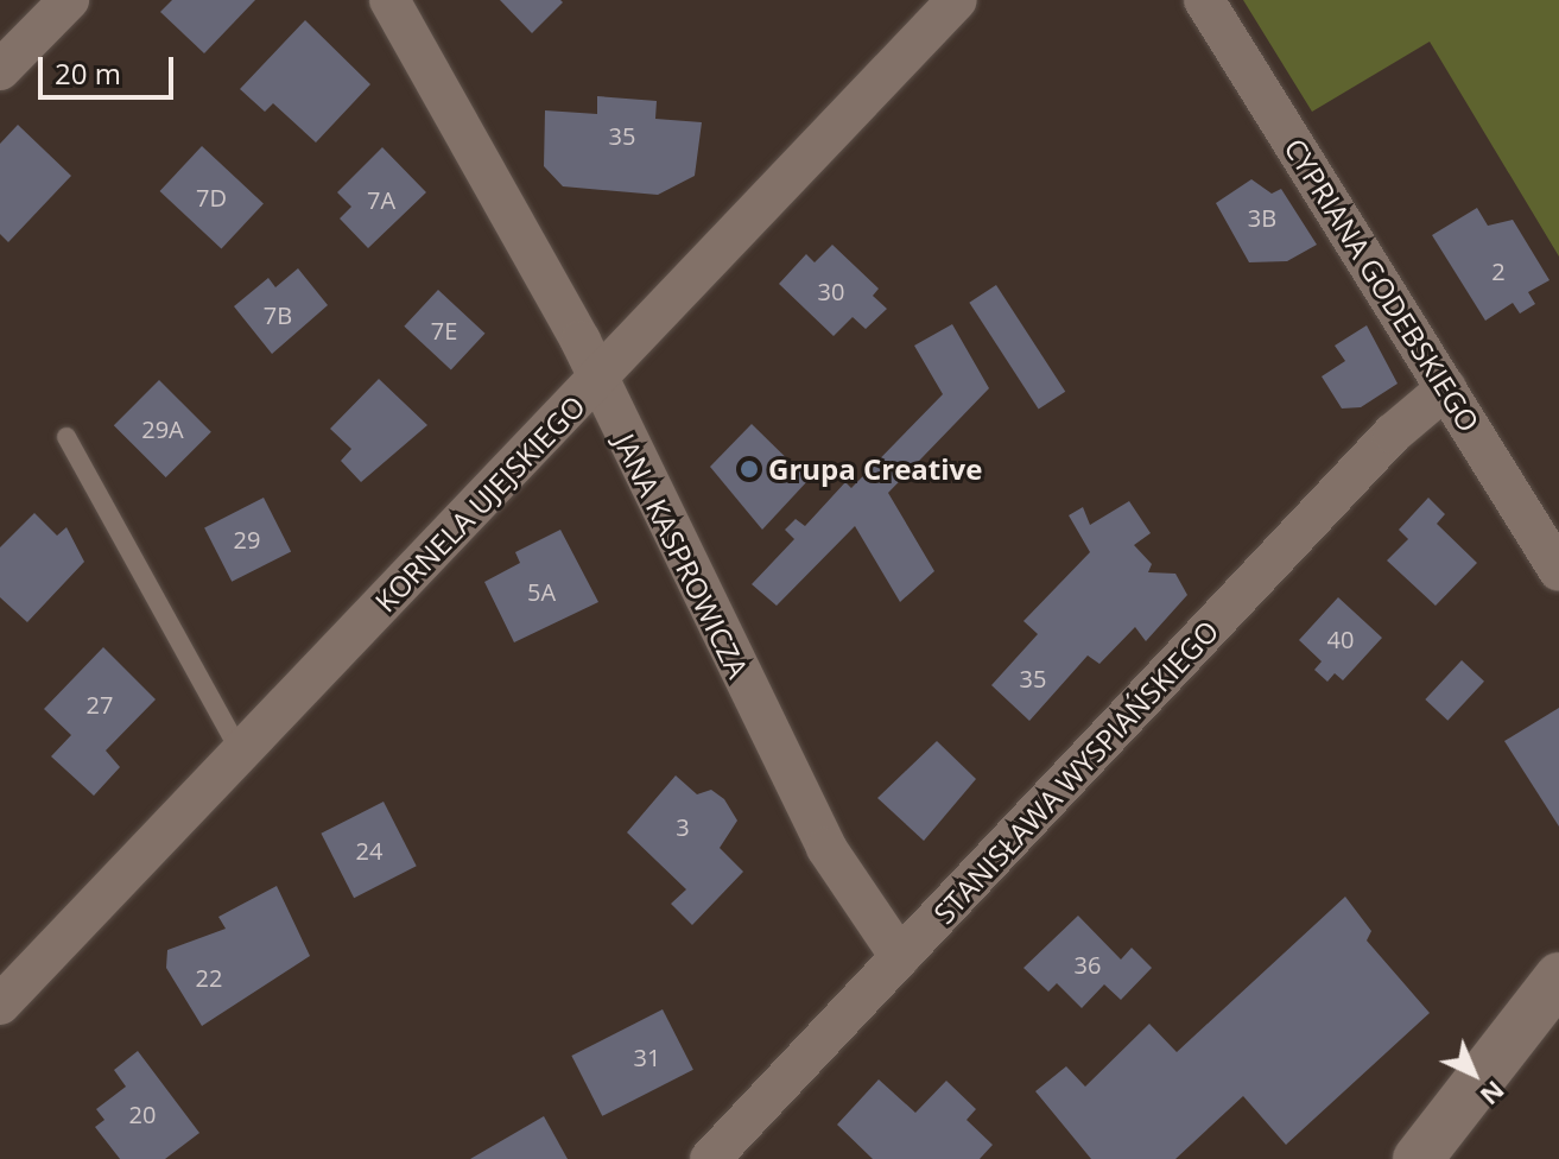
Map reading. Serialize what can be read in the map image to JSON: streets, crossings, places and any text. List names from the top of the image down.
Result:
{
  "streets": {
    "street": [
      "CYPRIANA GODEBSKIEGO",
      "KORNELA UJEJSKIEGO",
      "JANA KASPROWICZA",
      "STANISŁAWA WYSPIAŃSKIEGO"
    ]
  },
  "crossings": [
    ["CYPRIANA GODEBSKIEGO", "STANISŁAWA WYSPIAŃSKIEGO"],
    ["KORNELA UJEJSKIEGO", "JANA KASPROWICZA"],
    ["JANA KASPROWICZA", "STANISŁAWA WYSPIAŃSKIEGO"]
  ],
  "places": ["Grupa Creative"],
  "house_numbers": [
    "35",
    "7D",
    "7A",
    "3B",
    "2",
    "30",
    "7B",
    "7E",
    "29A",
    "29",
    "5A",
    "40",
    "35",
    "27",
    "3",
    "24",
    "36",
    "22",
    "31",
    "20"
  ],
  "scale_bar": "20 m",
  "north": "bottom right"
}
